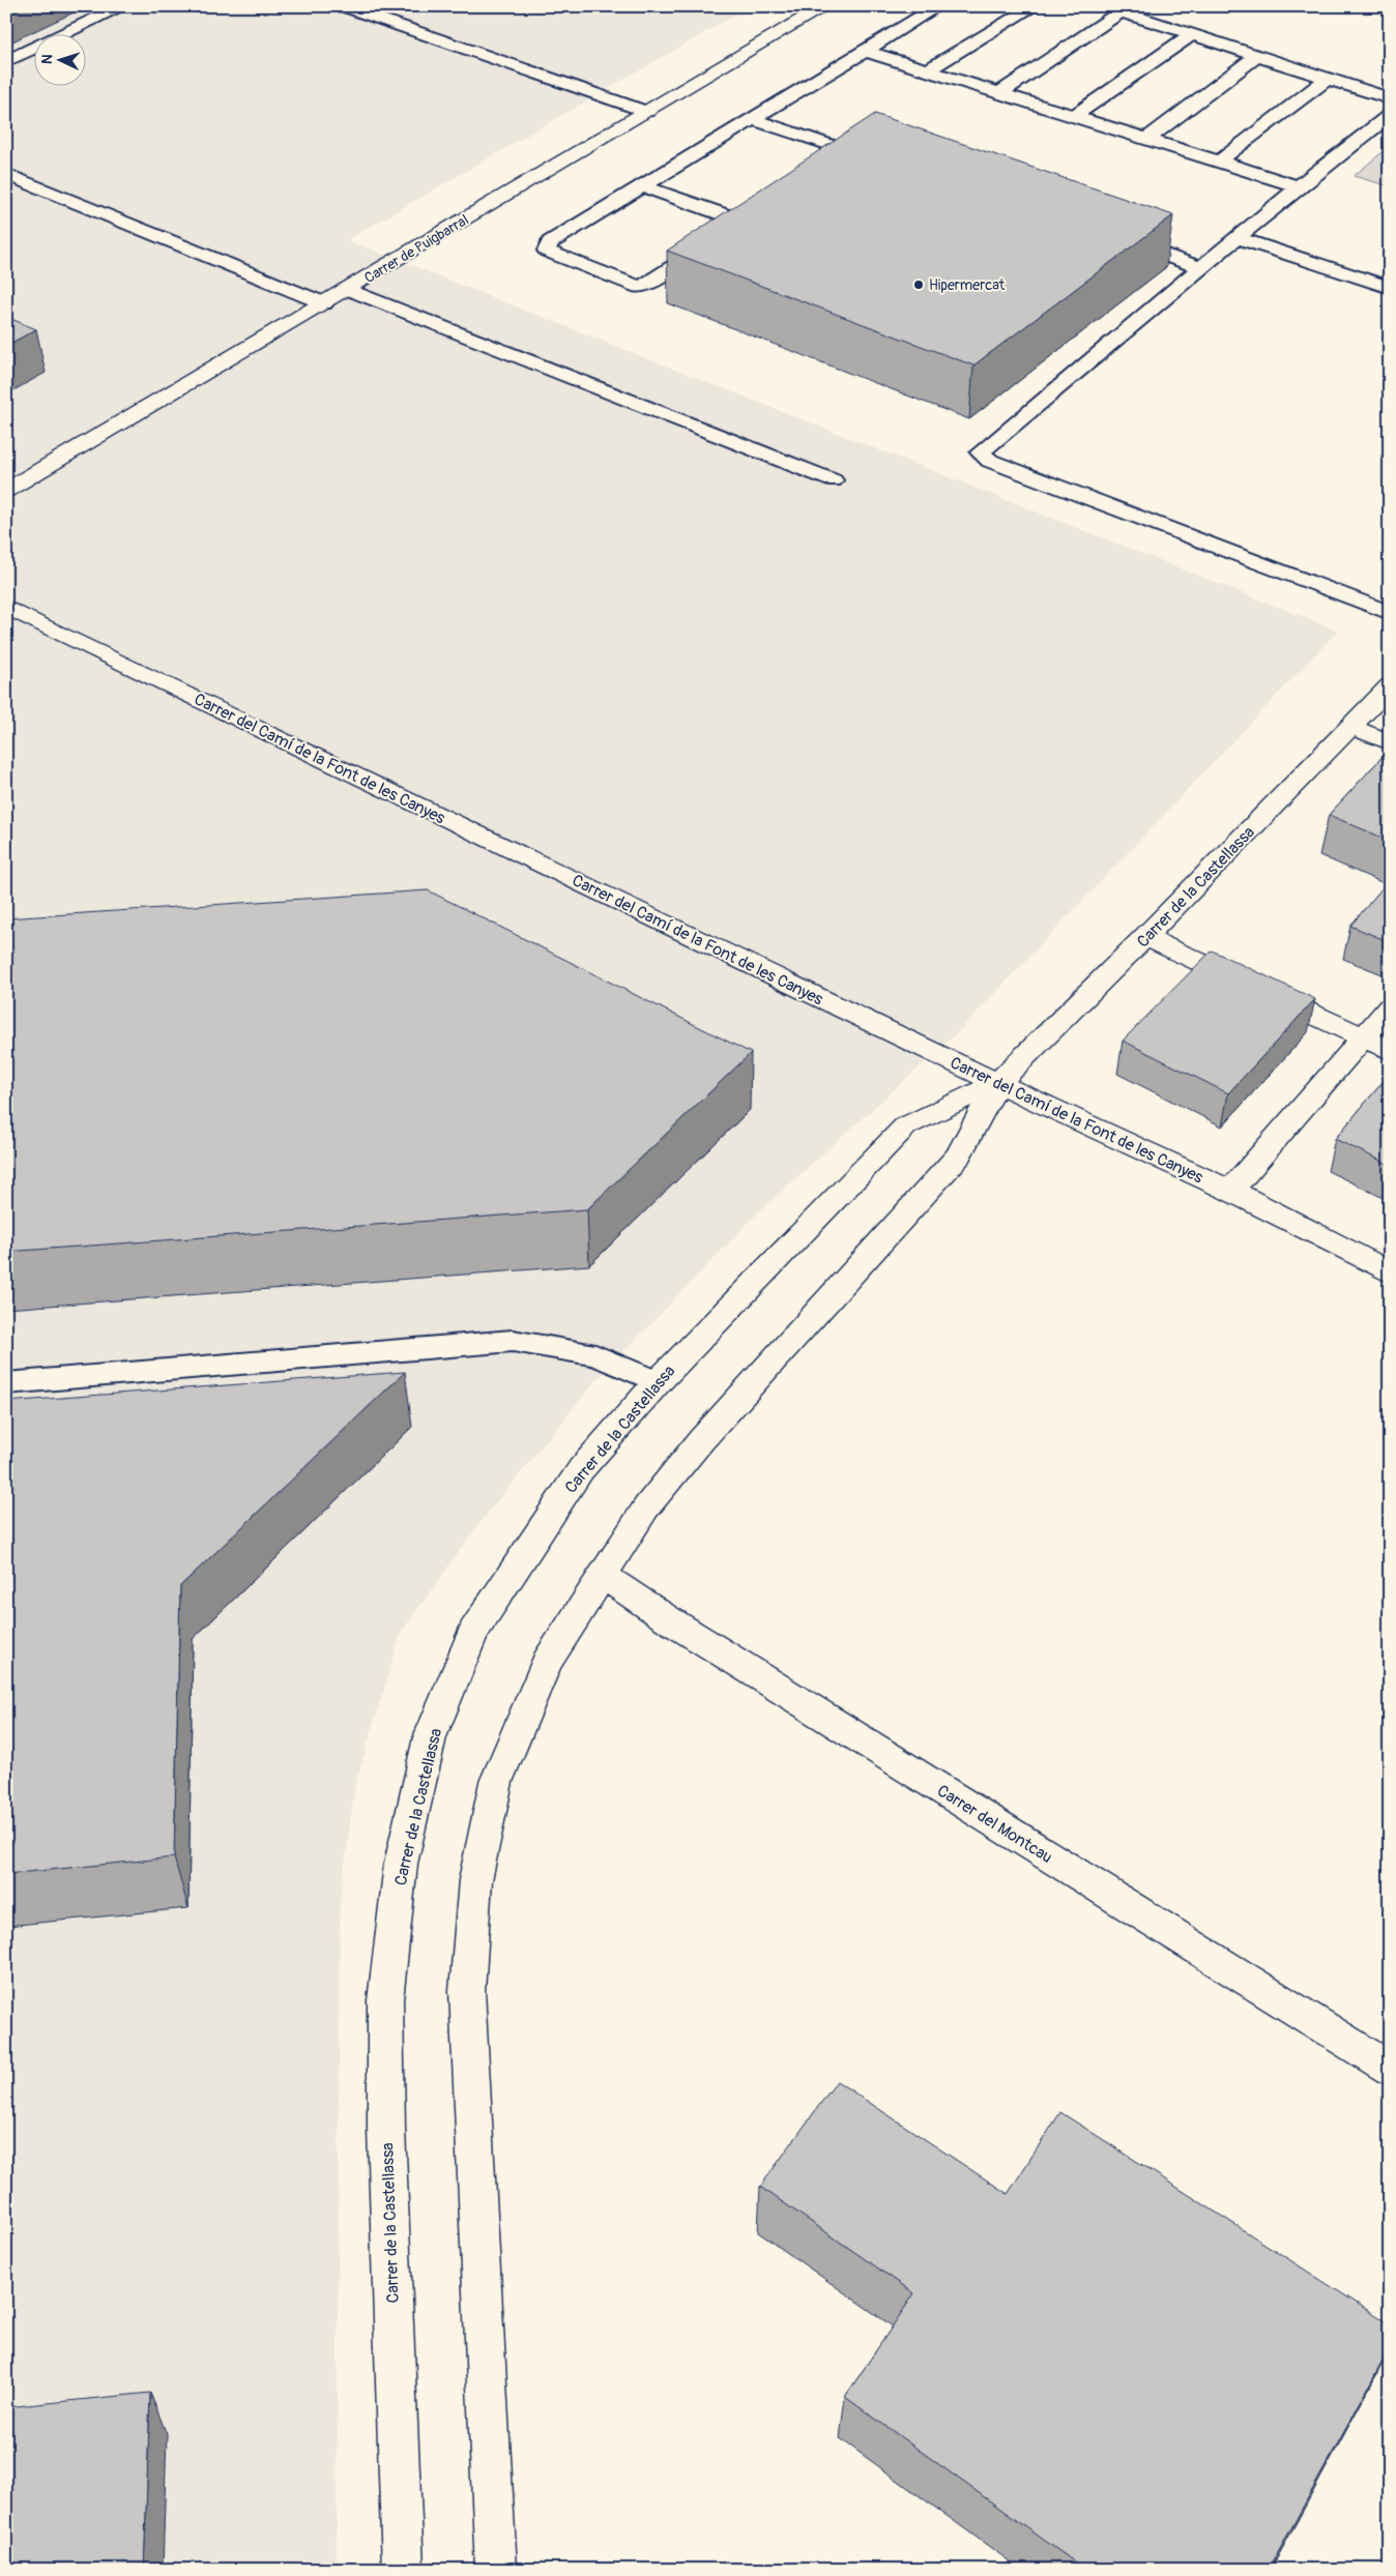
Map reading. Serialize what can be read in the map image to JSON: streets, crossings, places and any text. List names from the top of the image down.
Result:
{
  "streets": {
    "street": [
      "Carrer de Puigbarral",
      "Carrer del Camí de la Font de les Canyes",
      "Carrer de la Castellassa",
      "Carrer del Montcau"
    ]
  },
  "crossings": [
    ["Carrer del Camí de la Font de les Canyes", "Carrer de la Castellassa"],
    ["Carrer de la Castellassa", "Carrer del Montcau"]
  ],
  "places": ["Hipermercat"],
  "north": "left"
}
